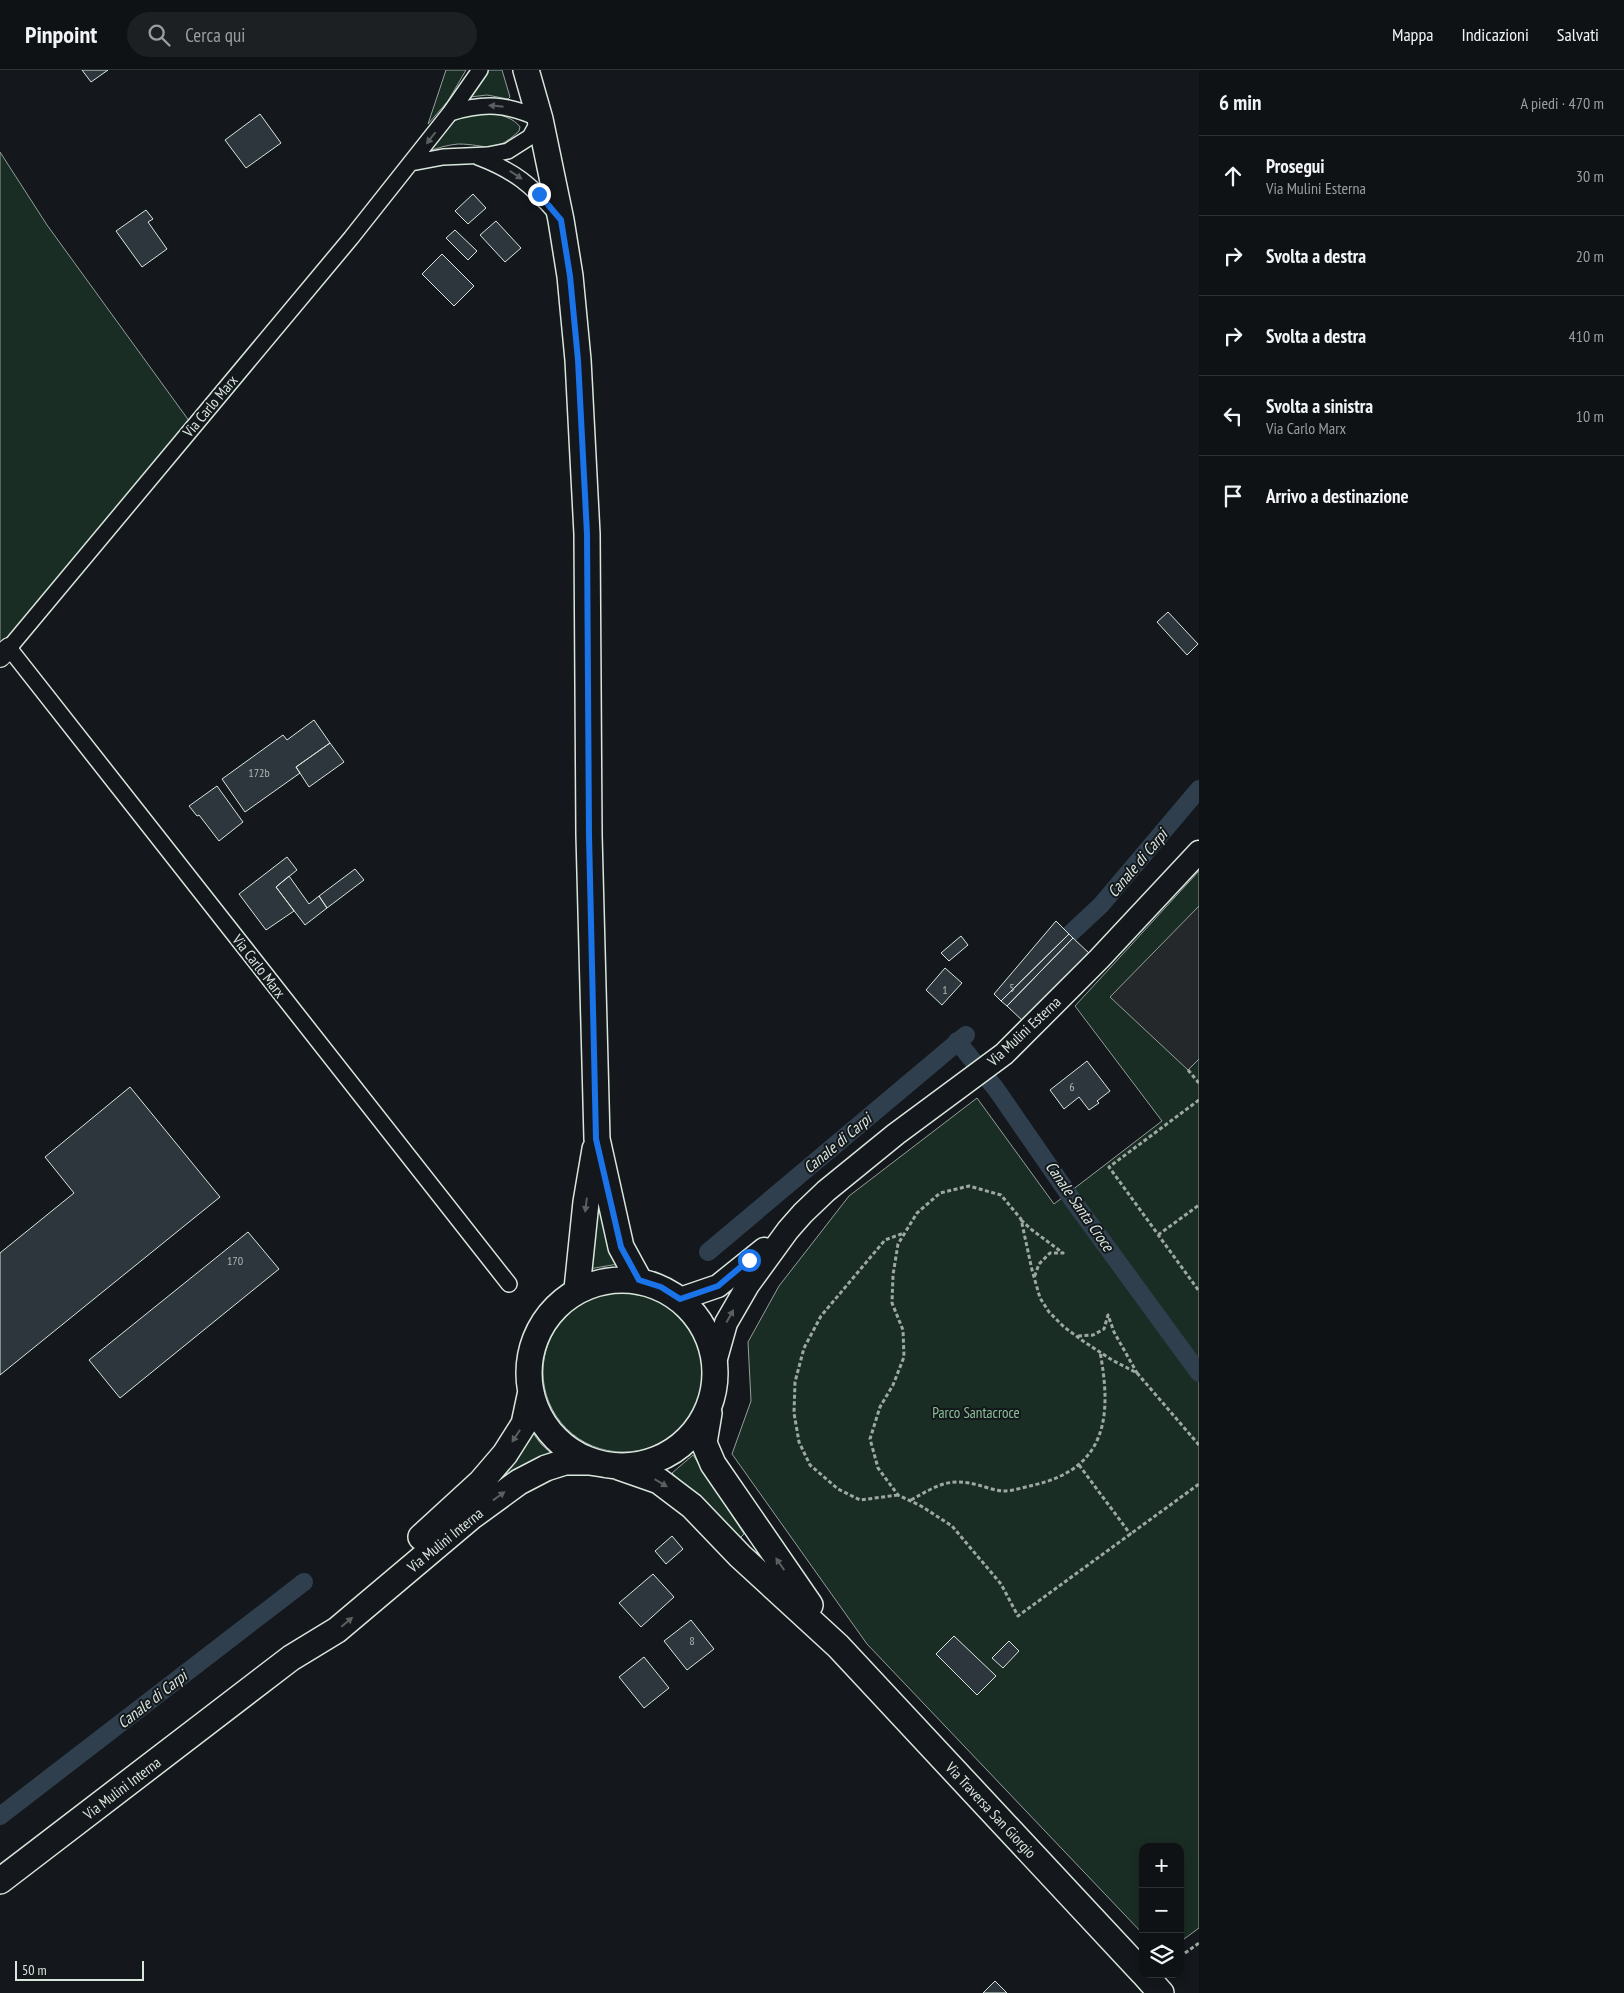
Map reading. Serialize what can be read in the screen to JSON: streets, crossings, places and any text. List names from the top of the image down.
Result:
{
  "streets": {
    "main road": ["Via Mulini Esterna", "Via Mulini Interna", "Via Traversa San Giorgio"],
    "street": ["Via Carlo Marx"]
  },
  "crossings": [
    ["Via Mulini Esterna", "Via Traversa San Giorgio"],
    ["Via Mulini Interna", "Via Traversa San Giorgio"]
  ],
  "water": ["Canale di Carpi", "Canale Santa Croce"],
  "parks": ["Parco Santacroce"],
  "house_numbers": [
    "172b",
    "5",
    "1",
    "6",
    "170",
    "8"
  ],
  "scale_bar": "50 m",
  "page": {
    "header": "Pinpoint",
    "search": "Cerca qui",
    "nav": ["Mappa", "Indicazioni", "Salvati"],
    "heading": ["6 min", "A piedi · 470 m"],
    "list": [
      ["Prosegui", "Via Mulini Esterna", "30 m"],
      ["Svolta a destra", "20 m"],
      ["Svolta a destra", "410 m"],
      ["Svolta a sinistra", "Via Carlo Marx", "10 m"],
      "Arrivo a destinazione"
    ],
    "map_buttons": ["+", "−"],
    "scale": "50 m"
  }
}
